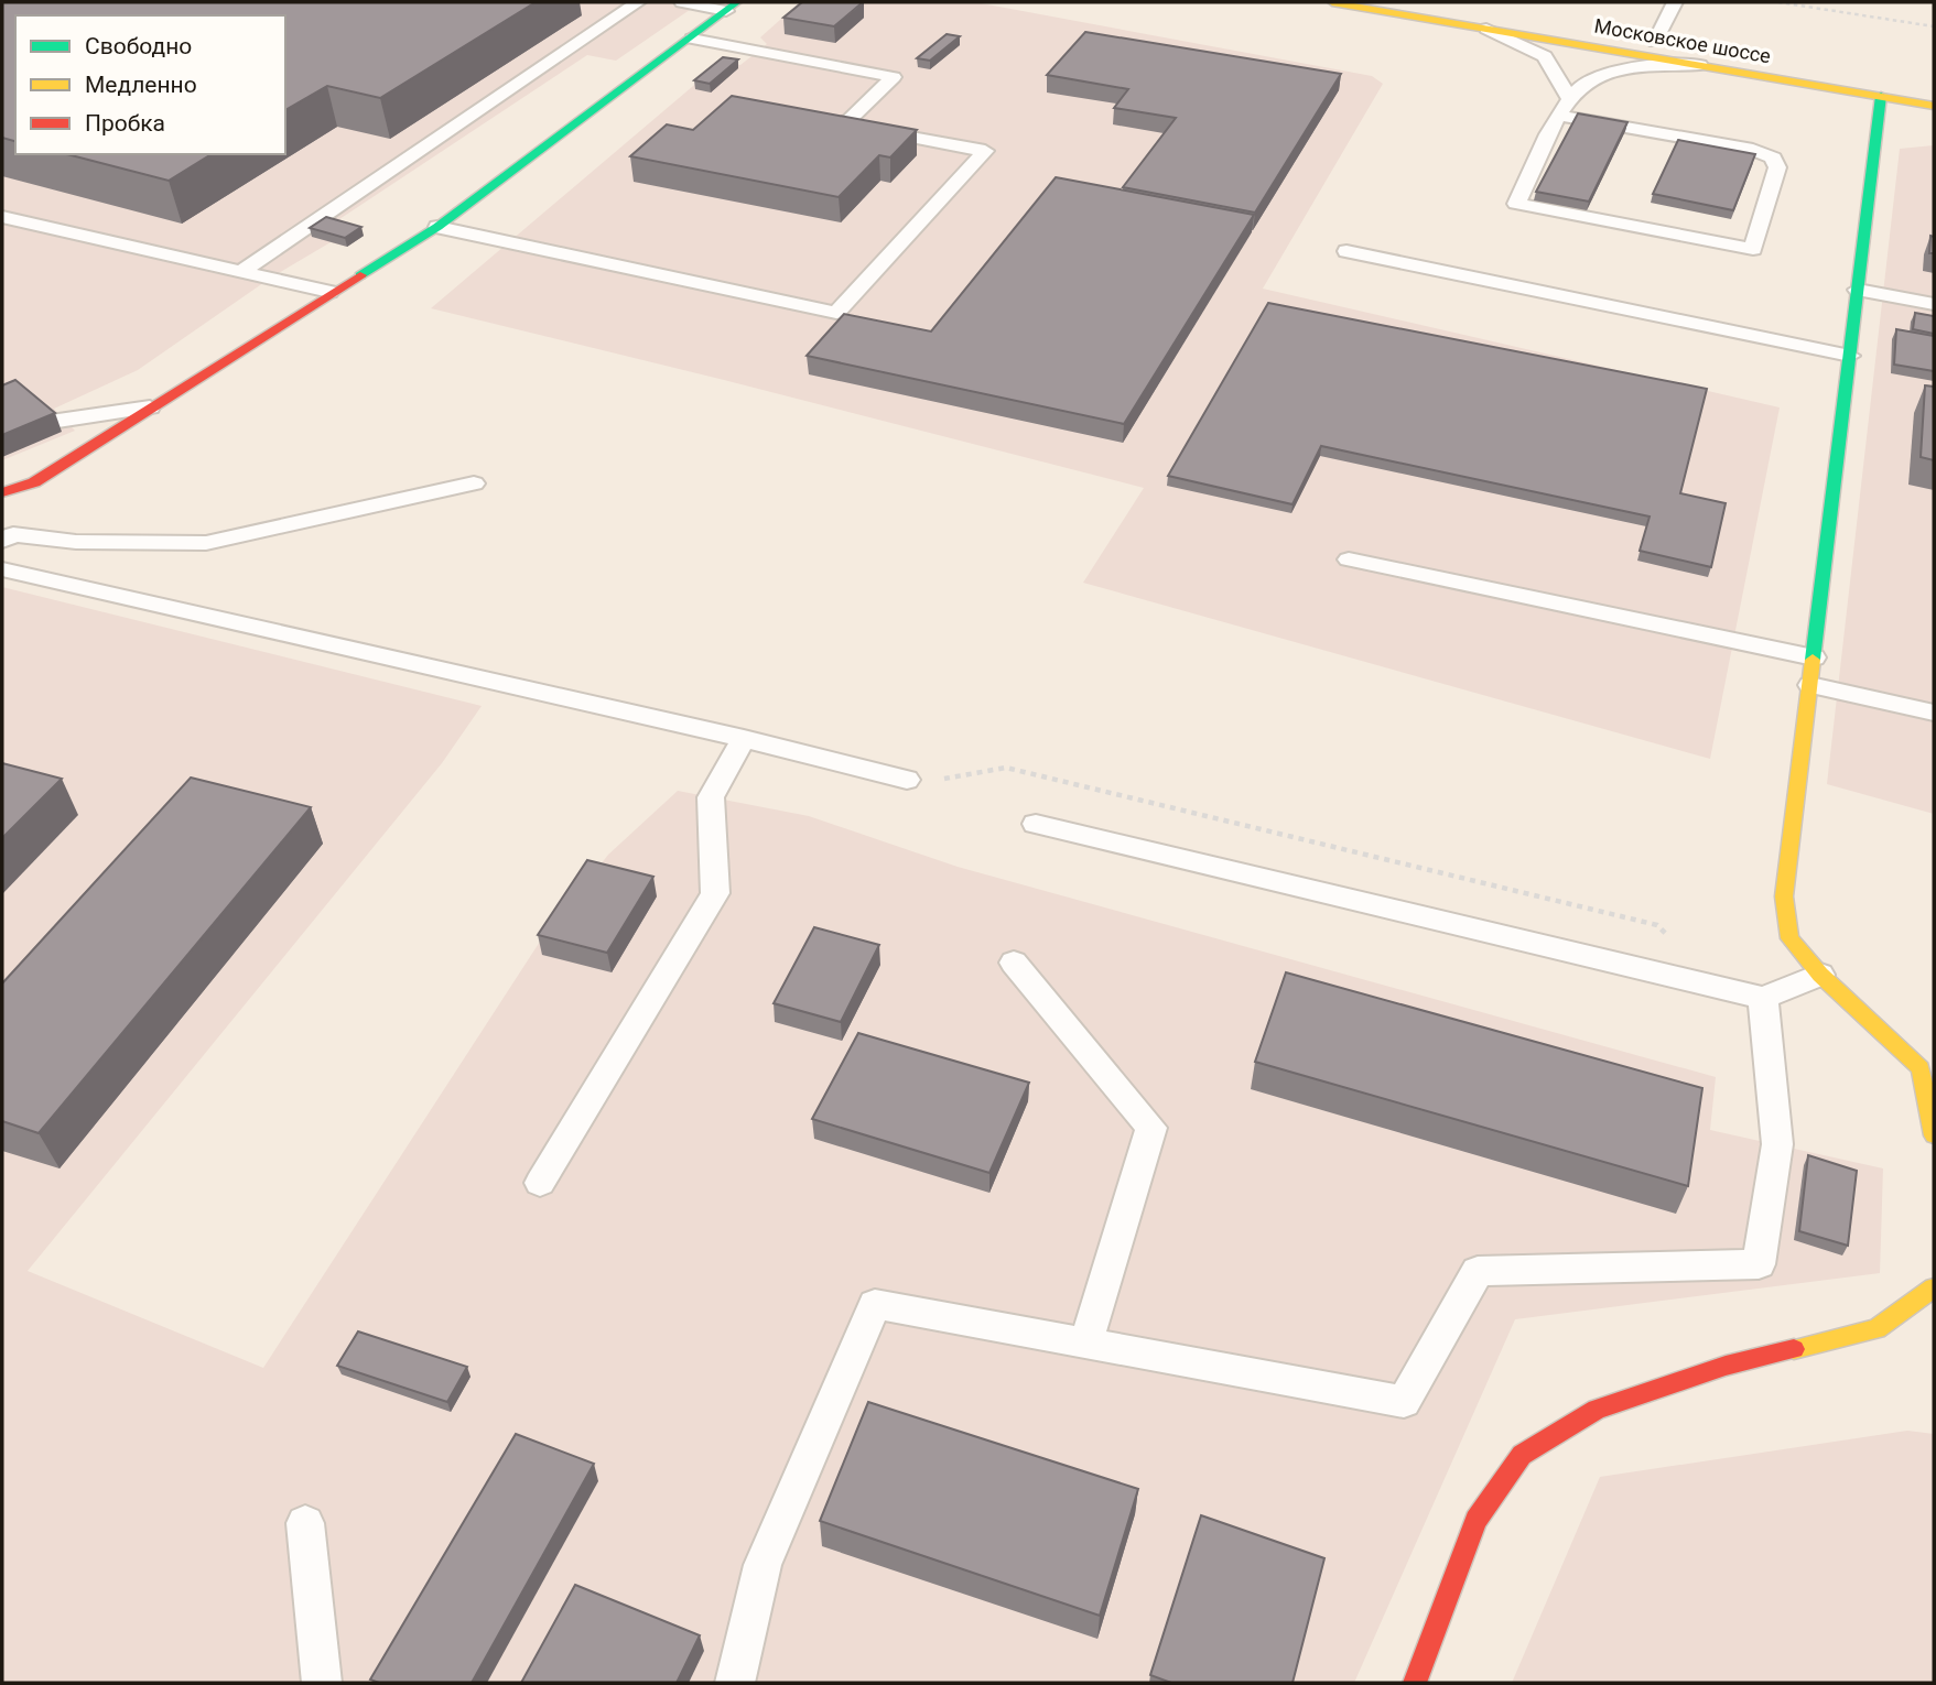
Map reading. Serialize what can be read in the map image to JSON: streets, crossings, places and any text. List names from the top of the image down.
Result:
{
  "streets": {
    "main road": ["Московское шоссе"]
  },
  "legend": ["Свободно", "Медленно", "Пробка"]
}
